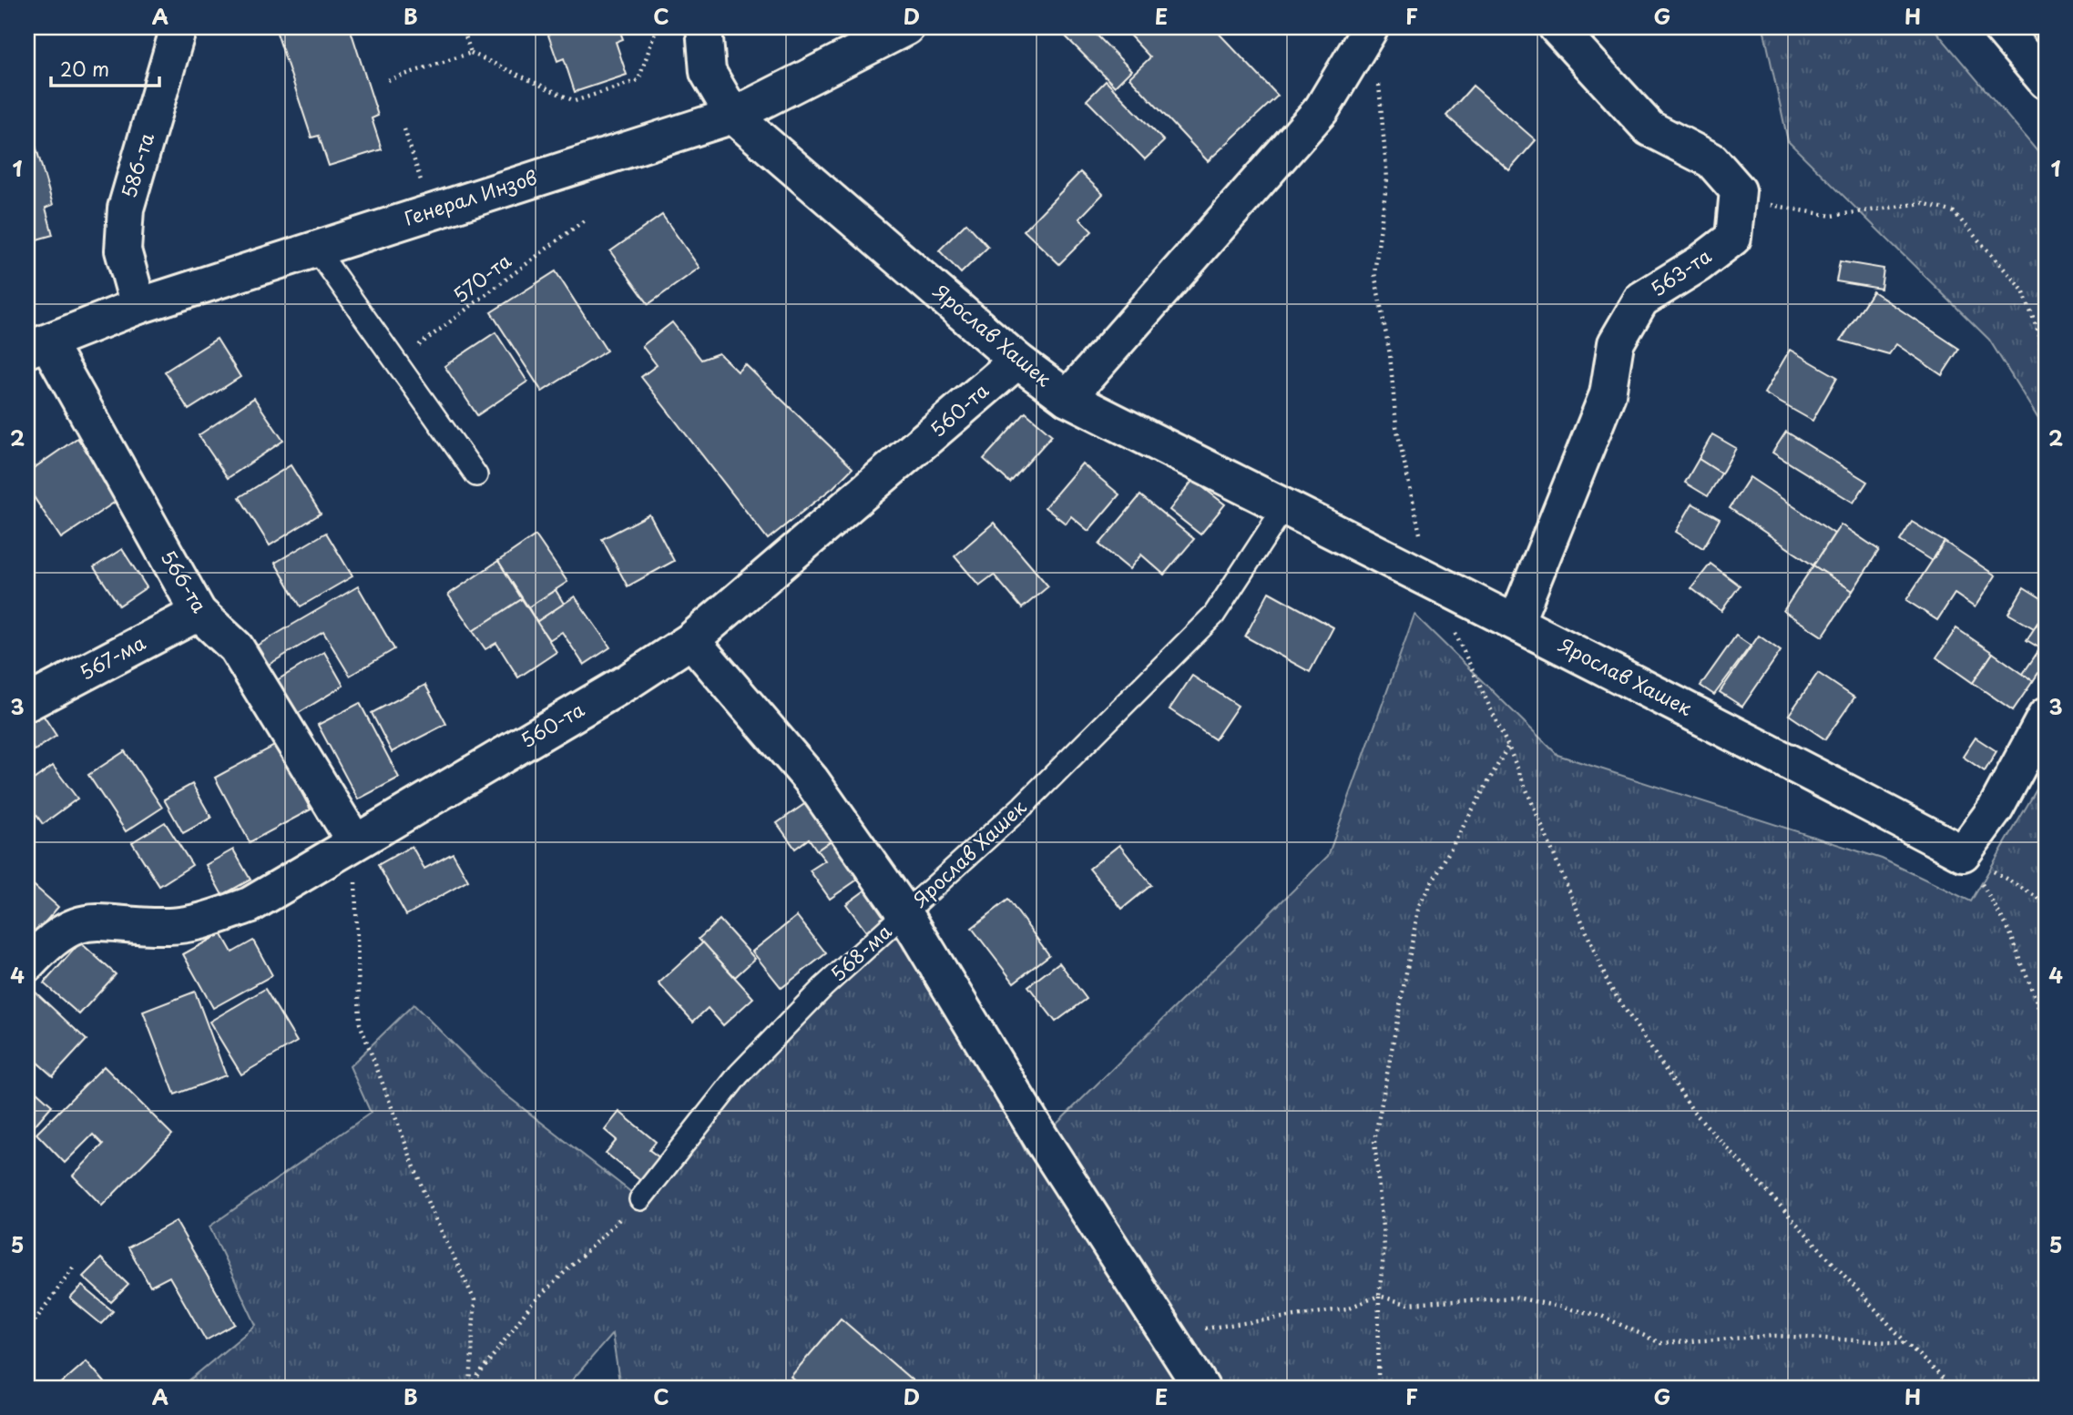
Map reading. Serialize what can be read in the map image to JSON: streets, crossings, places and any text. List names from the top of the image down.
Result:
{
  "streets": {
    "street": [
      "586-та",
      "Генерал Инзов",
      "563-та",
      "Ярослав Хашек",
      "560-та",
      "566-та",
      "567-ма",
      "568-ма"
    ],
    "path": ["570-та"]
  },
  "crossings": [
    ["586-та", "Генерал Инзов"],
    ["Генерал Инзов", "Ярослав Хашек"],
    ["Генерал Инзов", "566-та"],
    ["563-та", "Ярослав Хашек"],
    ["Ярослав Хашек", "560-та"],
    ["Ярослав Хашек", "568-ма"],
    ["560-та", "566-та"],
    ["560-та", "568-ма"],
    ["566-та", "567-ма"]
  ],
  "scale_bar": "20 m",
  "grid": {
    "columns": [
      "A",
      "B",
      "C",
      "D",
      "E",
      "F",
      "G",
      "H"
    ],
    "rows": [
      "1",
      "2",
      "3",
      "4",
      "5"
    ]
  }
}
